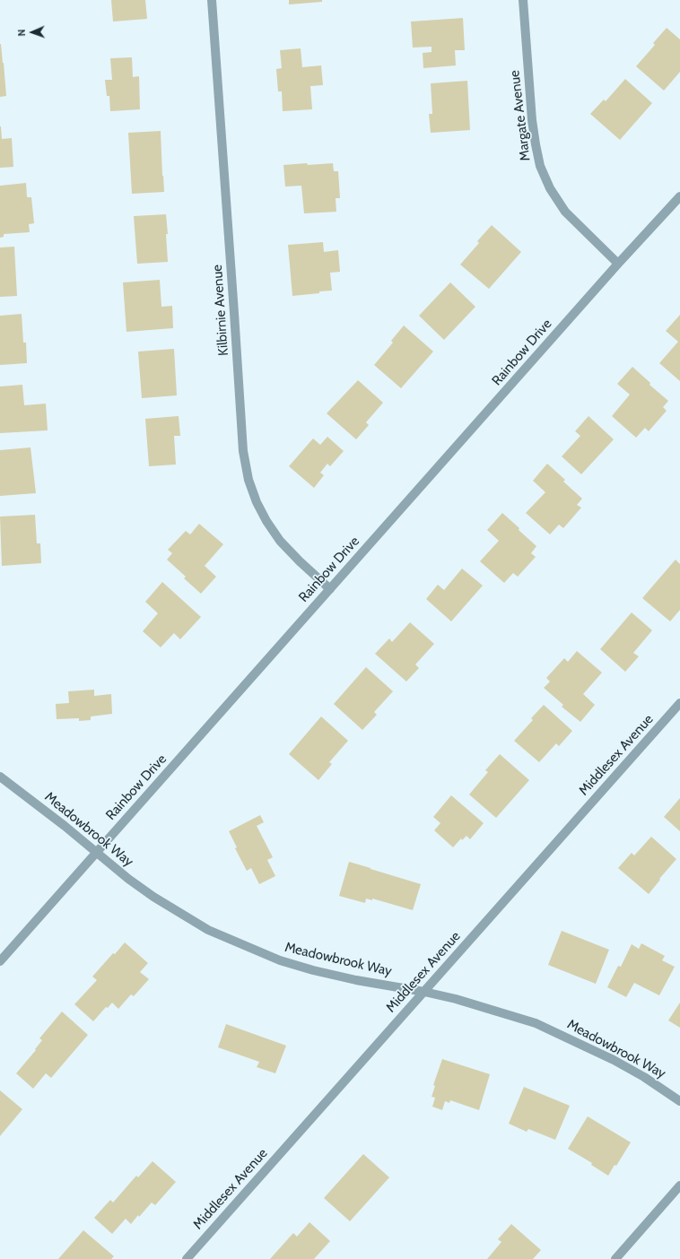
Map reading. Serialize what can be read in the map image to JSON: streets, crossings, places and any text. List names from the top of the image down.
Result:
{
  "streets": {
    "street": [
      "Margate Avenue",
      "Kilbirnie Avenue",
      "Rainbow Drive",
      "Middlesex Avenue",
      "Meadowbrook Way"
    ]
  },
  "crossings": [
    ["Margate Avenue", "Rainbow Drive"],
    ["Kilbirnie Avenue", "Rainbow Drive"],
    ["Rainbow Drive", "Meadowbrook Way"],
    ["Middlesex Avenue", "Meadowbrook Way"]
  ],
  "north": "left"
}
